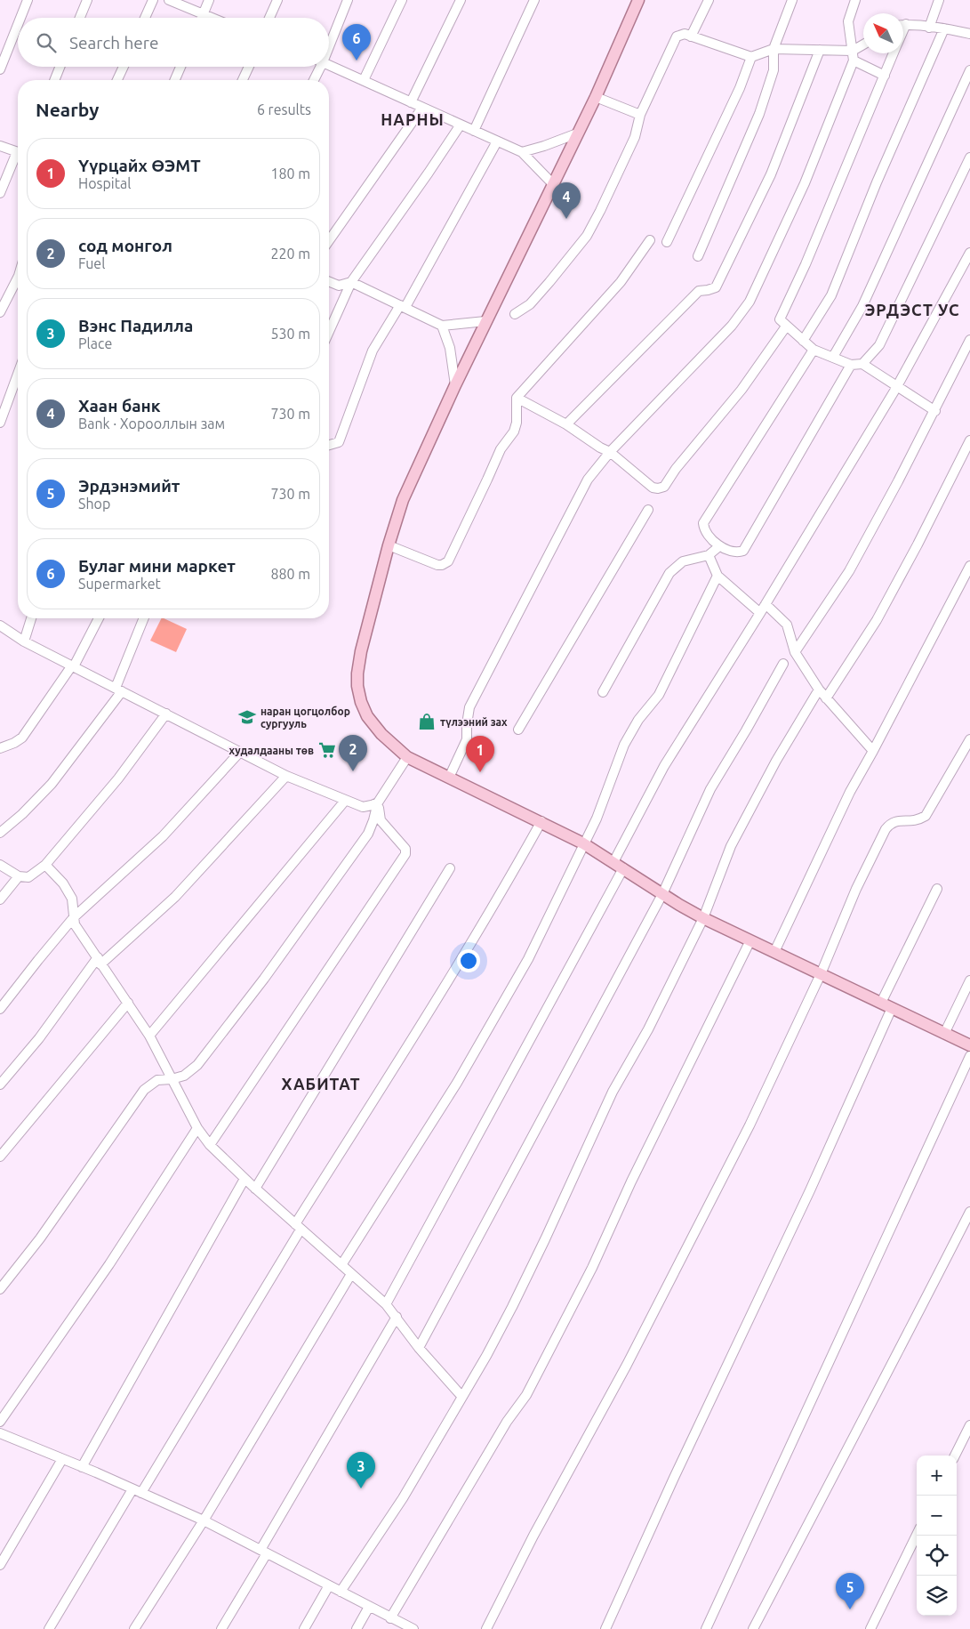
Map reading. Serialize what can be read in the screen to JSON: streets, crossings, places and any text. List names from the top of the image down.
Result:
{
  "districts": ["НАРНЫ", "ЭРДЭСТ УС", "ХАБИТАТ"],
  "places": {
    "school or university": ["наран цогцолбор сургууль"],
    "shop": ["түлээний зах"],
    "supermarket": ["худалдааны төв"]
  },
  "north": "top left",
  "page": {
    "search": "Search here",
    "pins": [
      "6",
      "4",
      "2",
      "1",
      "3",
      "5"
    ],
    "heading": ["Nearby", "6 results"],
    "list": [
      {
        "mark": "1",
        "name": "Үүрцайх ӨЭМТ",
        "note": "Hospital",
        "value": "180 m"
      },
      {
        "mark": "2",
        "name": "сод монгол",
        "note": "Fuel",
        "value": "220 m"
      },
      {
        "mark": "3",
        "name": "Вэнс Падилла",
        "note": "Place",
        "value": "530 m"
      },
      {
        "mark": "4",
        "name": "Хаан банк",
        "note": "Bank · Хорооллын зам",
        "value": "730 m"
      },
      {
        "mark": "5",
        "name": "Эрдэнэмийт",
        "note": "Shop",
        "value": "730 m"
      },
      {
        "mark": "6",
        "name": "Булаг мини маркет",
        "note": "Supermarket",
        "value": "880 m"
      }
    ],
    "map_buttons": ["+", "−"]
  }
}
